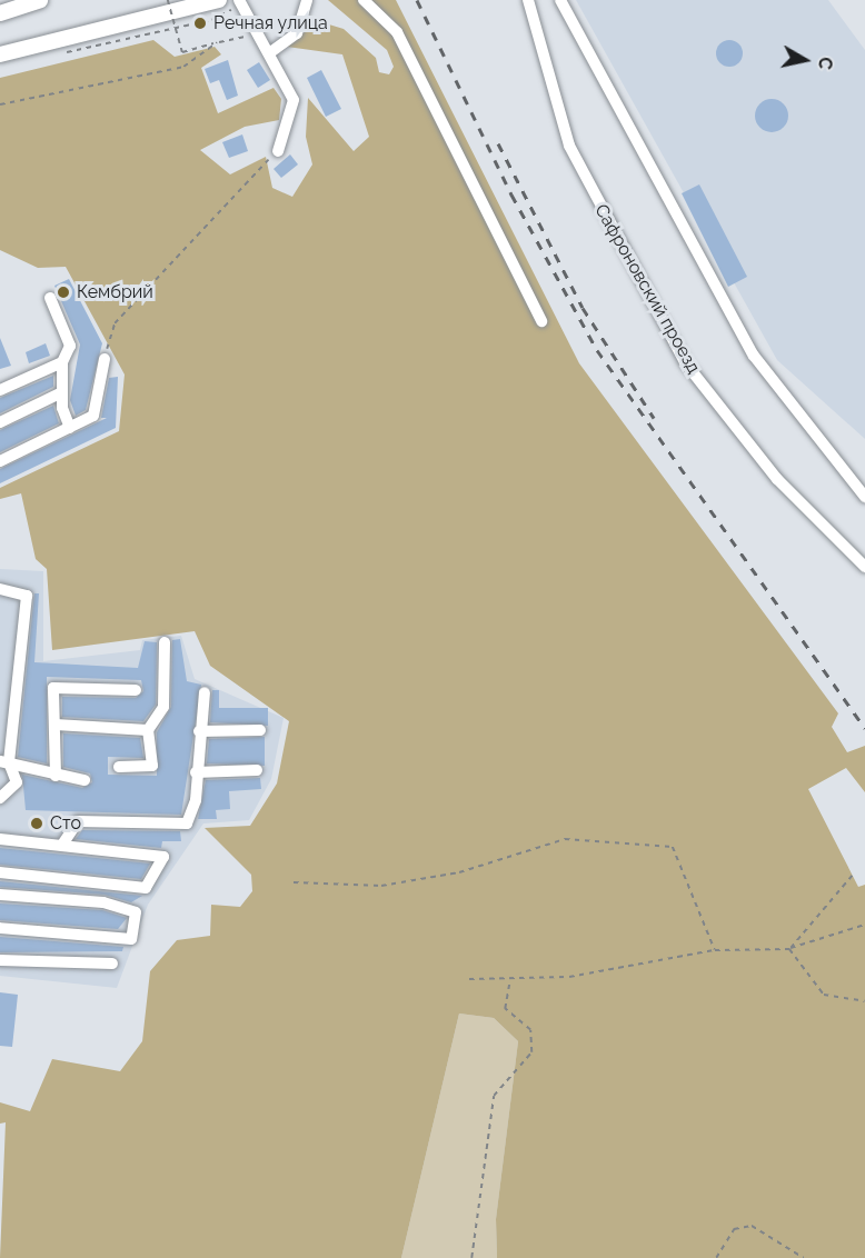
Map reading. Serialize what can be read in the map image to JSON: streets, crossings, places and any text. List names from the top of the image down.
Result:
{
  "streets": {
    "street": ["Сафроновский проезд"]
  },
  "places": ["Речная улица", "Кембрий", "Сто"],
  "north": "right"
}
